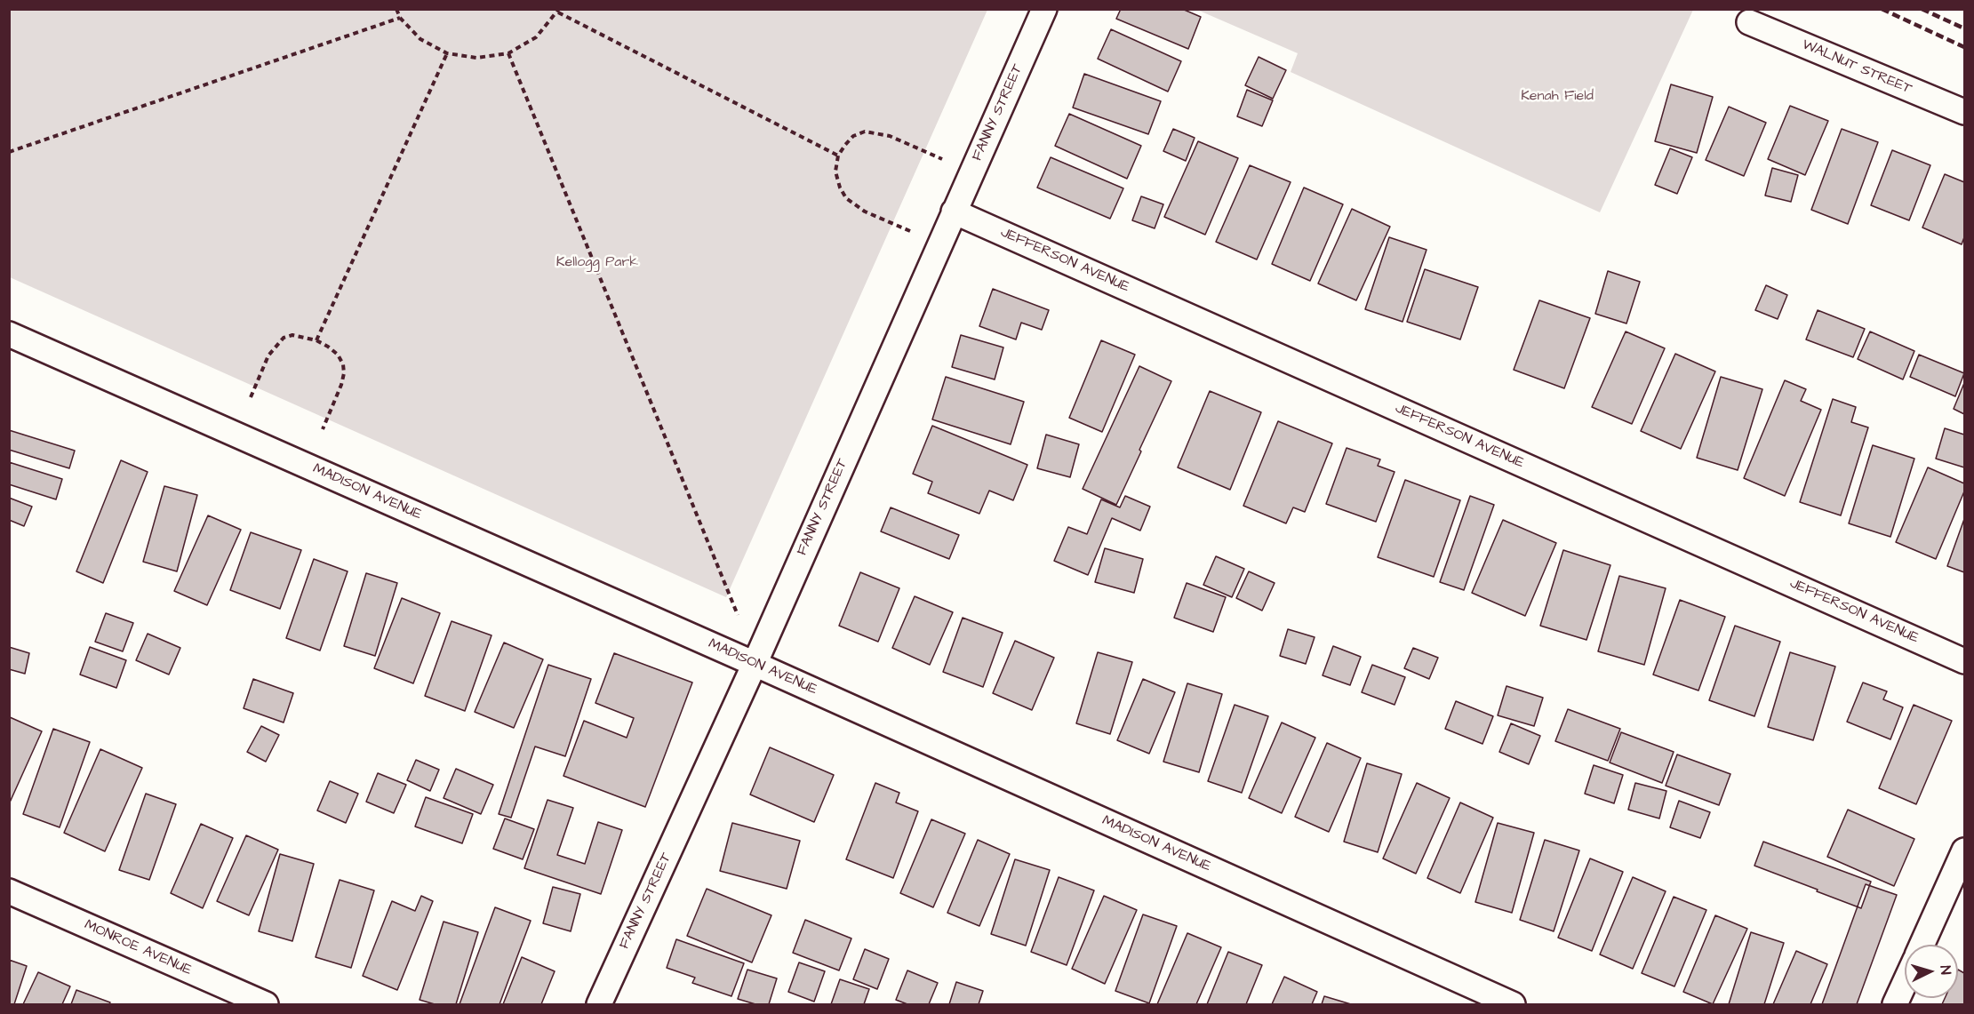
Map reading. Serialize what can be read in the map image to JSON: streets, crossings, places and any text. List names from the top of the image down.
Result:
{
  "streets": {
    "street": [
      "WALNUT STREET",
      "FANNY STREET",
      "JEFFERSON AVENUE",
      "MADISON AVENUE",
      "MONROE AVENUE"
    ]
  },
  "crossings": [
    ["FANNY STREET", "JEFFERSON AVENUE"],
    ["FANNY STREET", "MADISON AVENUE"]
  ],
  "parks": ["Kenah Field", "Kellogg Park"],
  "north": "right"
}
